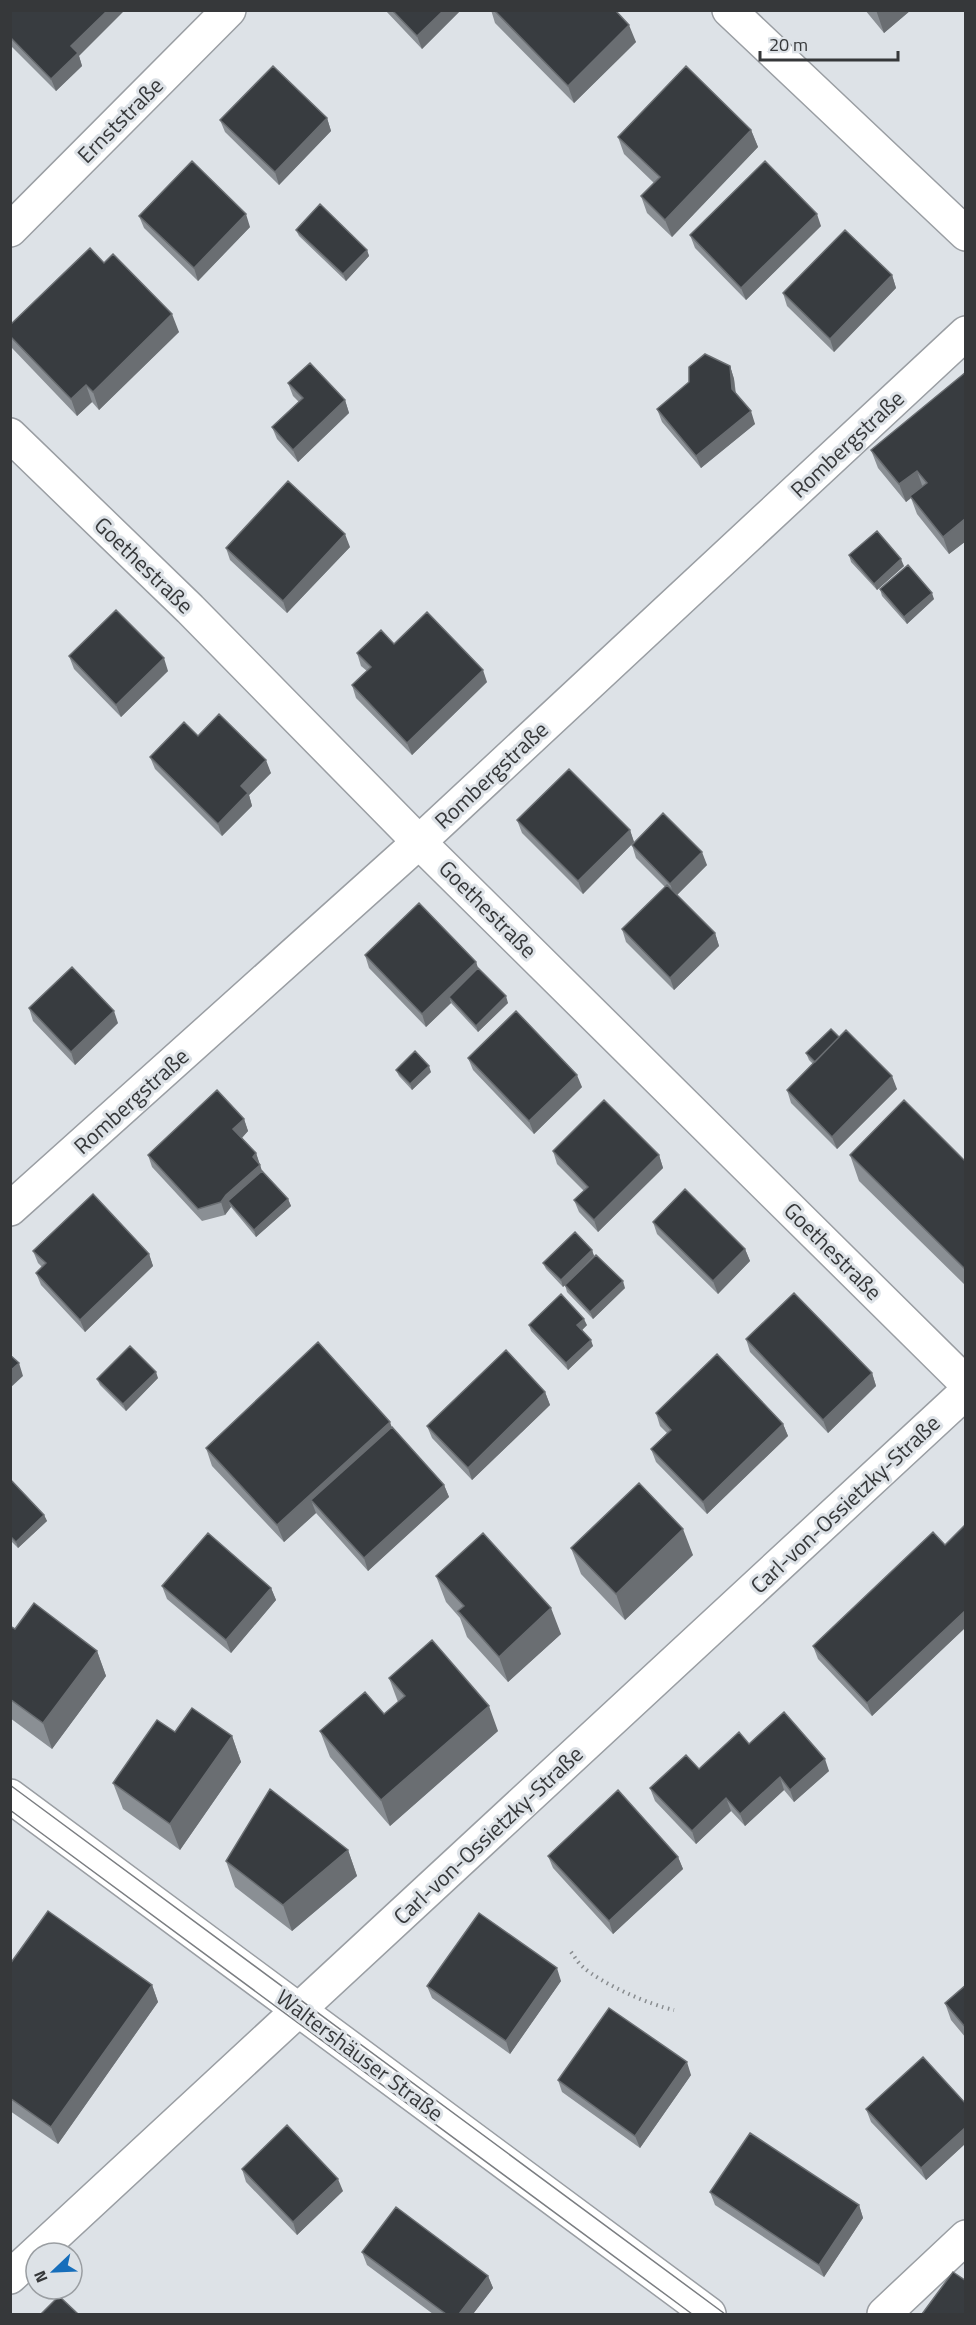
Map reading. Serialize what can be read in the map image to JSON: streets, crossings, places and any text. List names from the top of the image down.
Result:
{
  "streets": {
    "street": [
      "Ernststraße",
      "Rombergstraße",
      "Goethestraße",
      "Carl-von-Ossietzky-Straße",
      "Waltershäuser Straße"
    ]
  },
  "crossings": [
    ["Rombergstraße", "Goethestraße"],
    ["Carl-von-Ossietzky-Straße", "Waltershäuser Straße"]
  ],
  "scale_bar": "20 m",
  "north": "bottom left"
}
